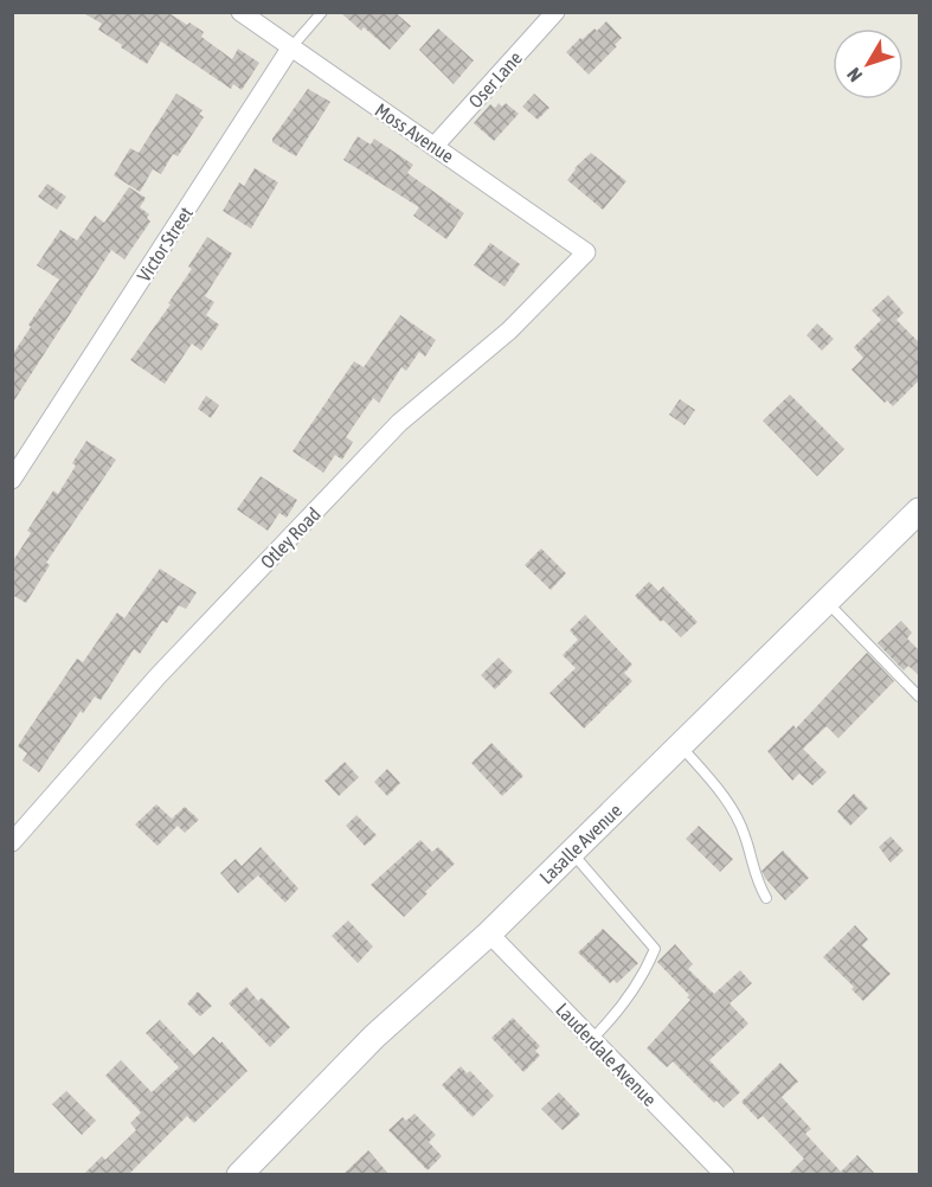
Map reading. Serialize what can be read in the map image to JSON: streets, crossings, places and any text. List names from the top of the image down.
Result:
{
  "streets": {
    "main road": ["Lasalle Avenue"],
    "street": [
      "Oser Lane",
      "Moss Avenue",
      "Victor Street",
      "Otley Road",
      "Lauderdale Avenue"
    ]
  },
  "crossings": [
    ["Oser Lane", "Moss Avenue"],
    ["Moss Avenue", "Victor Street"],
    ["Moss Avenue", "Otley Road"],
    ["Lasalle Avenue", "Lauderdale Avenue"]
  ],
  "north": "bottom left"
}
